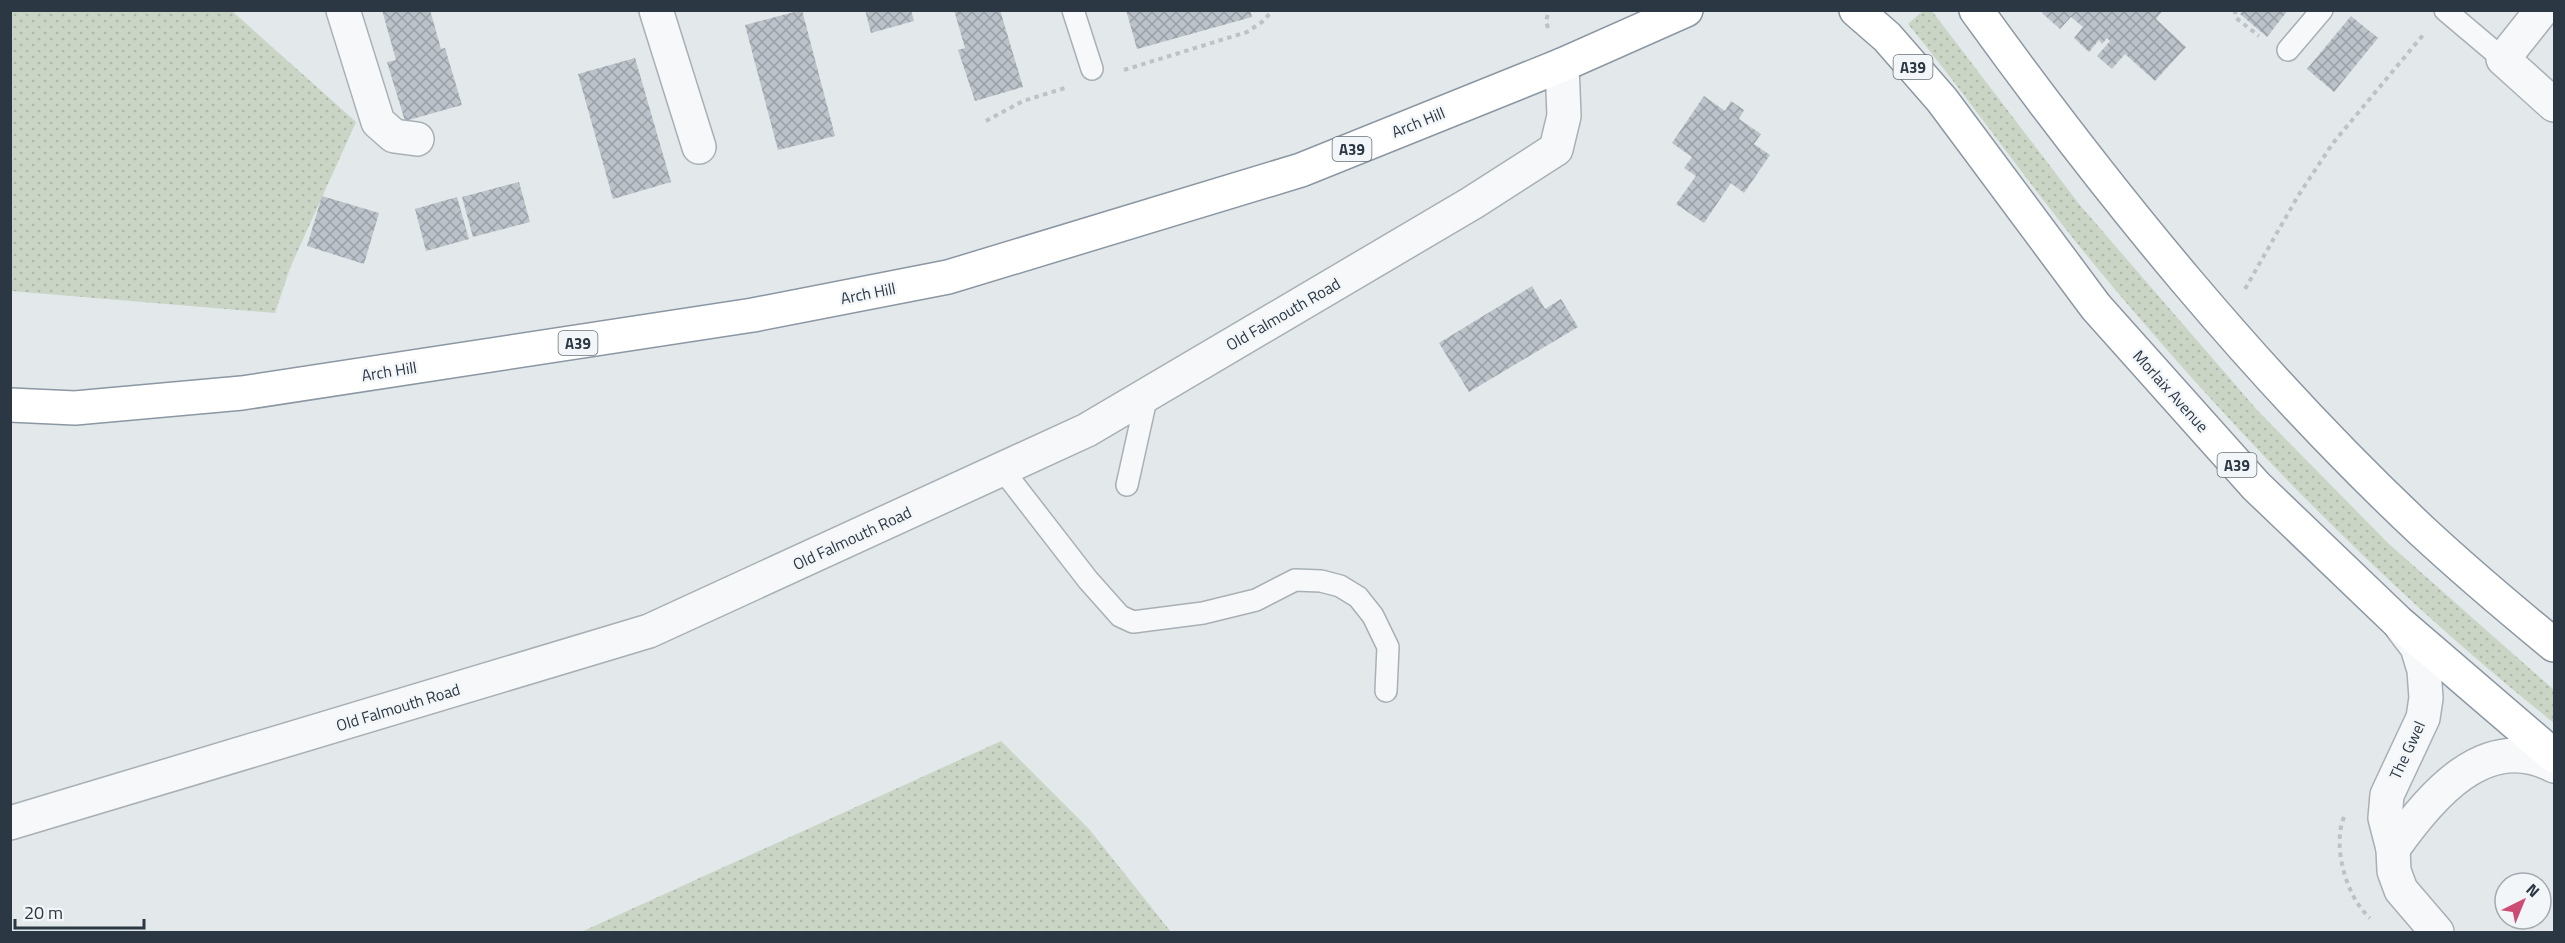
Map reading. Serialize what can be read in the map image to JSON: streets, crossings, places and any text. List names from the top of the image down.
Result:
{
  "streets": {
    "highway": ["A39", "Arch Hill", "Morlaix Avenue"],
    "street": ["Old Falmouth Road", "The Gwel"]
  },
  "crossings": [
    ["Arch Hill", "Old Falmouth Road"],
    ["Morlaix Avenue", "The Gwel"]
  ],
  "scale_bar": "20 m",
  "north": "top right"
}
